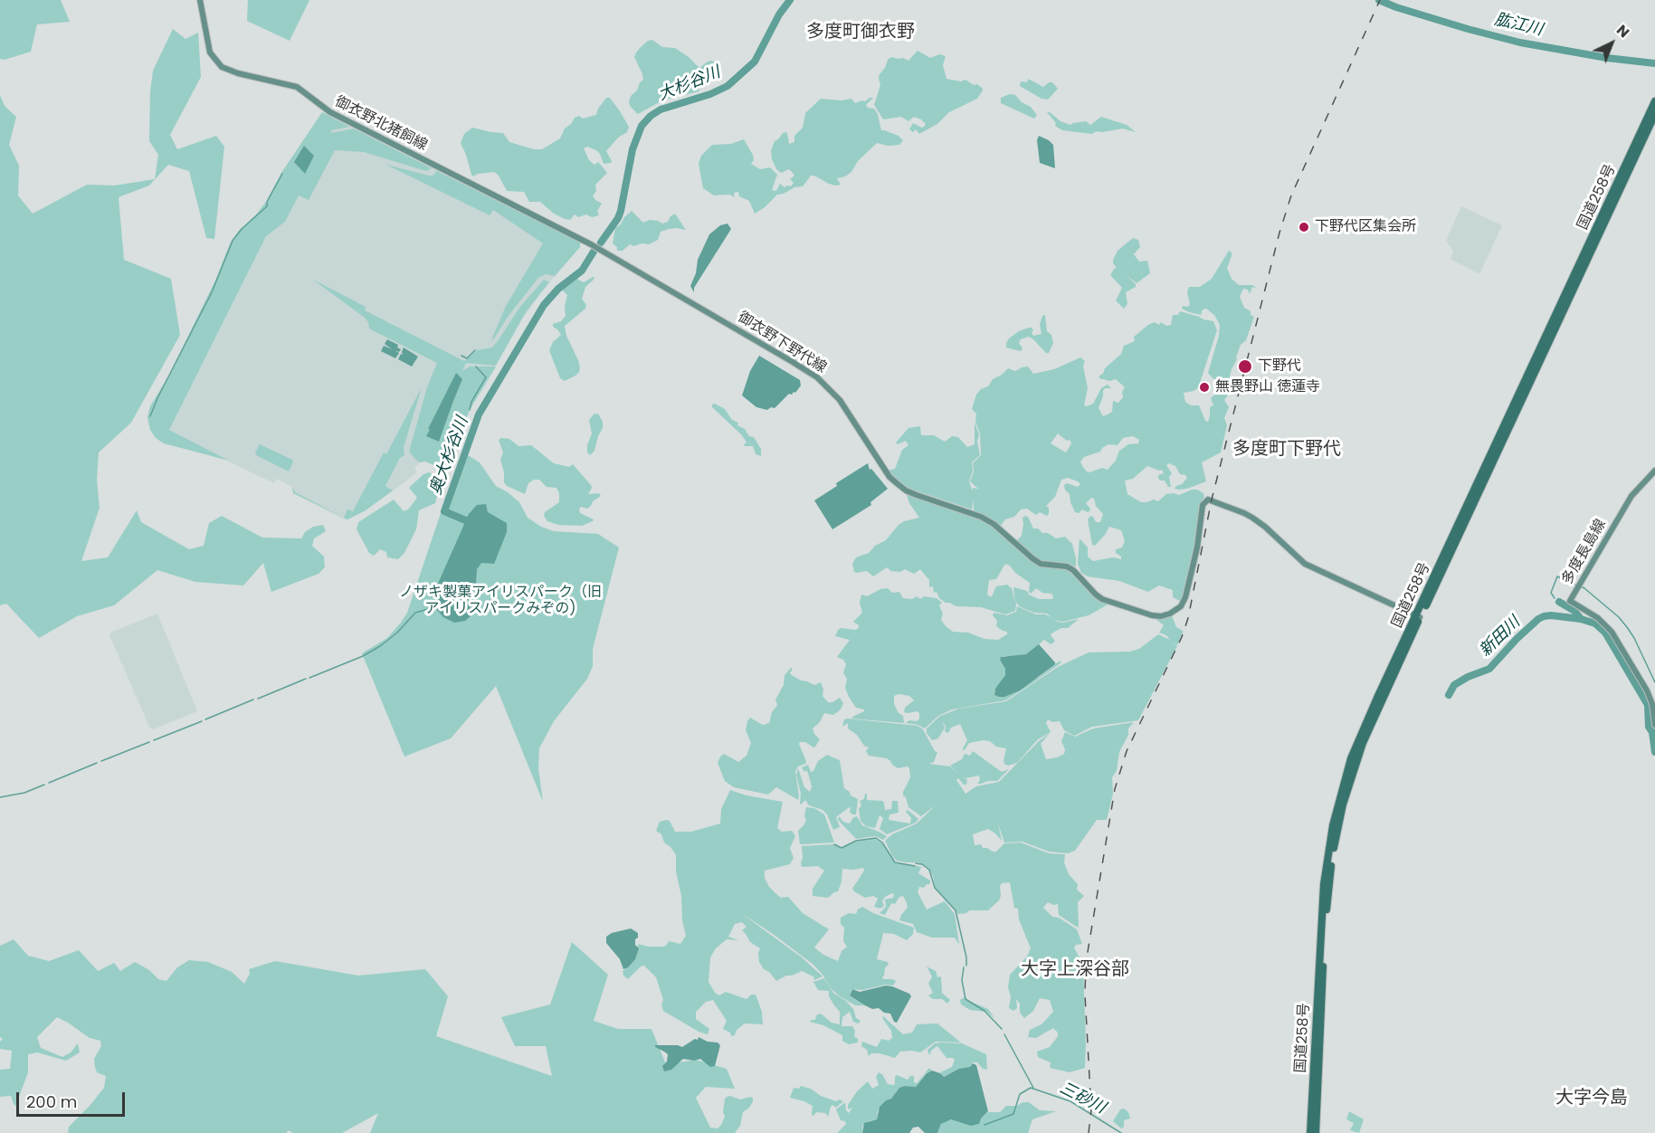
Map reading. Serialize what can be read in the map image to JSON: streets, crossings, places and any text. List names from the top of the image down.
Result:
{
  "streets": {
    "highway": ["国道258号"],
    "main road": ["御衣野北猪飼線", "御衣野下野代線", "多度長島線"]
  },
  "crossings": [
    ["御衣野北猪飼線", "御衣野下野代線"],
    ["国道258号", "御衣野下野代線"]
  ],
  "districts": [
    "多度町御衣野",
    "多度町下野代",
    "大字上深谷部",
    "大字今島"
  ],
  "water": [
    "肱江川",
    "大杉谷川",
    "奥大杉谷川",
    "新田川",
    "三砂川"
  ],
  "parks": ["ノザキ製菓アイリスパーク（旧 アイリスパークみぞの)"],
  "places": ["下野代区集会所", "下野代", "無畏野山 徳蓮寺"],
  "scale_bar": "200 m",
  "north": "top right"
}
